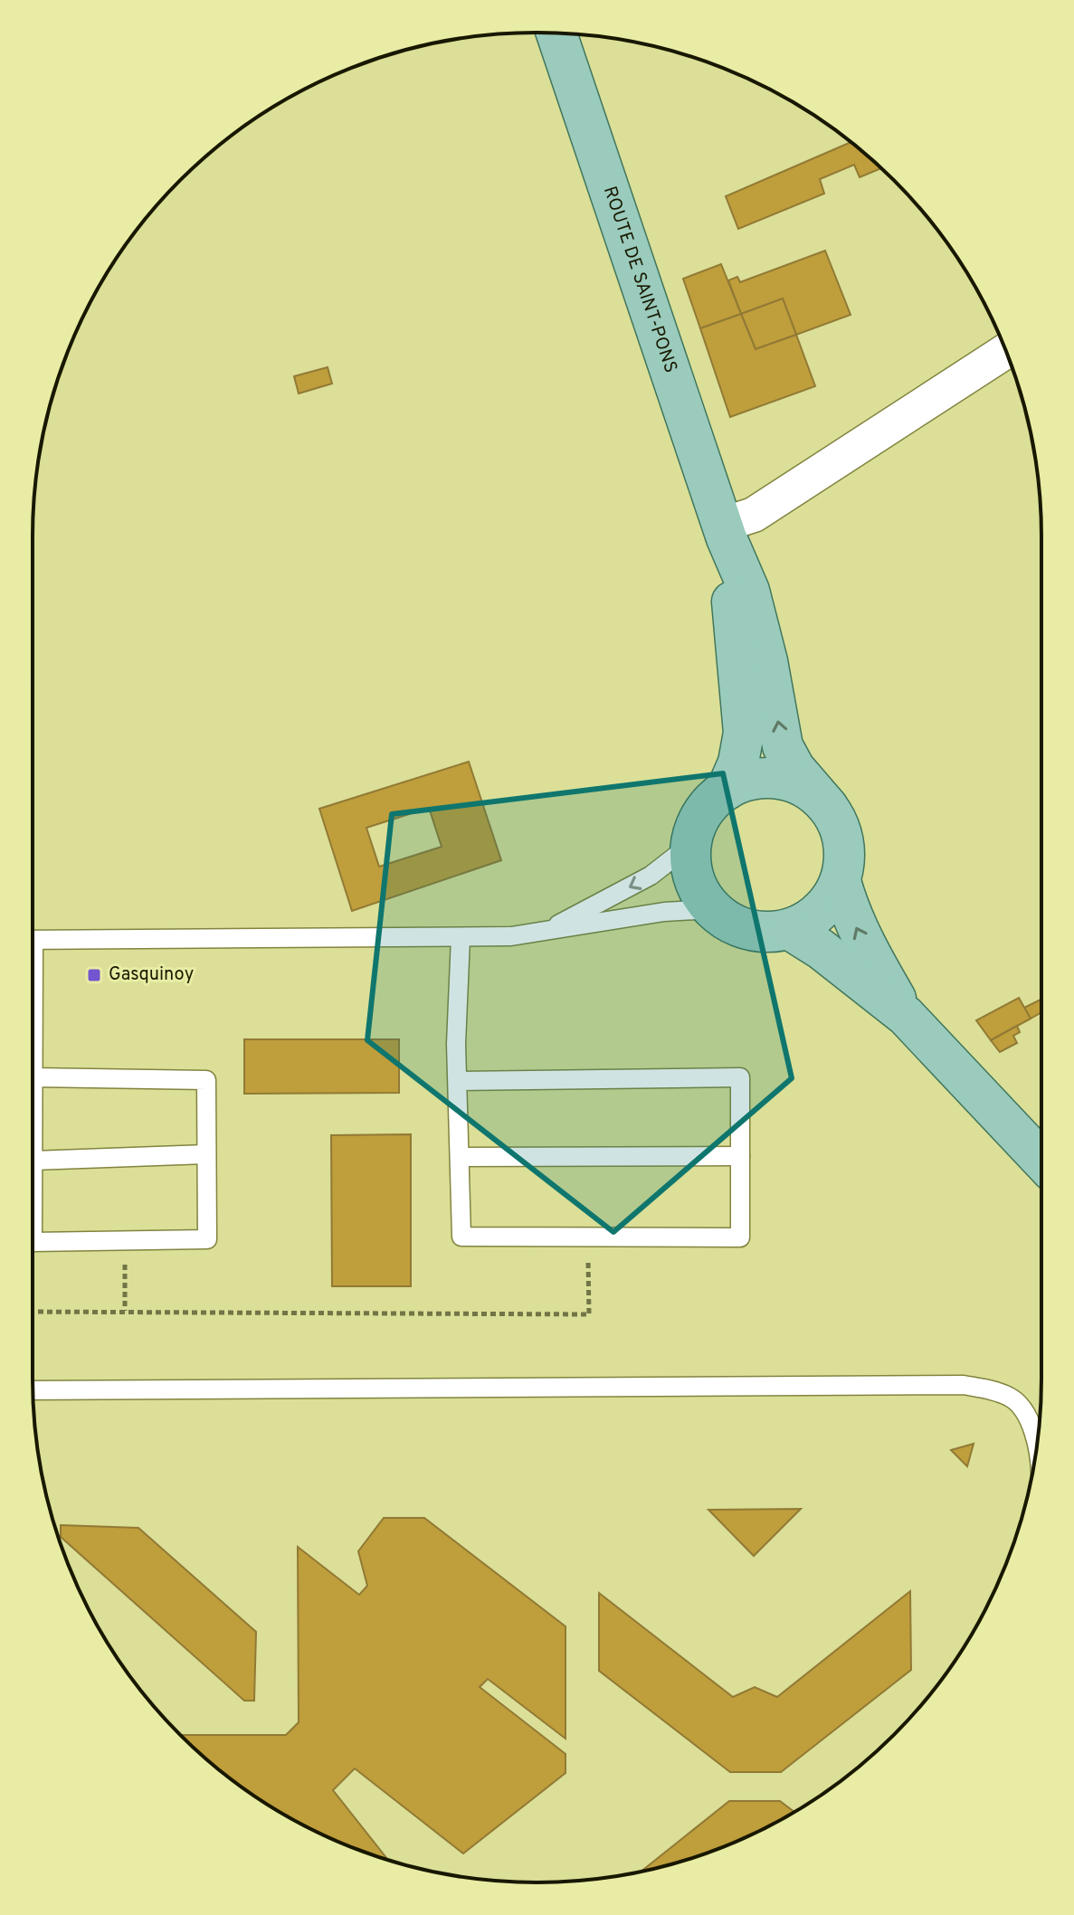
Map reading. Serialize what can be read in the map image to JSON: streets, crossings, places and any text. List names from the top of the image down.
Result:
{
  "streets": {
    "main road": ["ROUTE DE SAINT-PONS"]
  },
  "places": {
    "transit": ["Gasquinoy"]
  }
}
